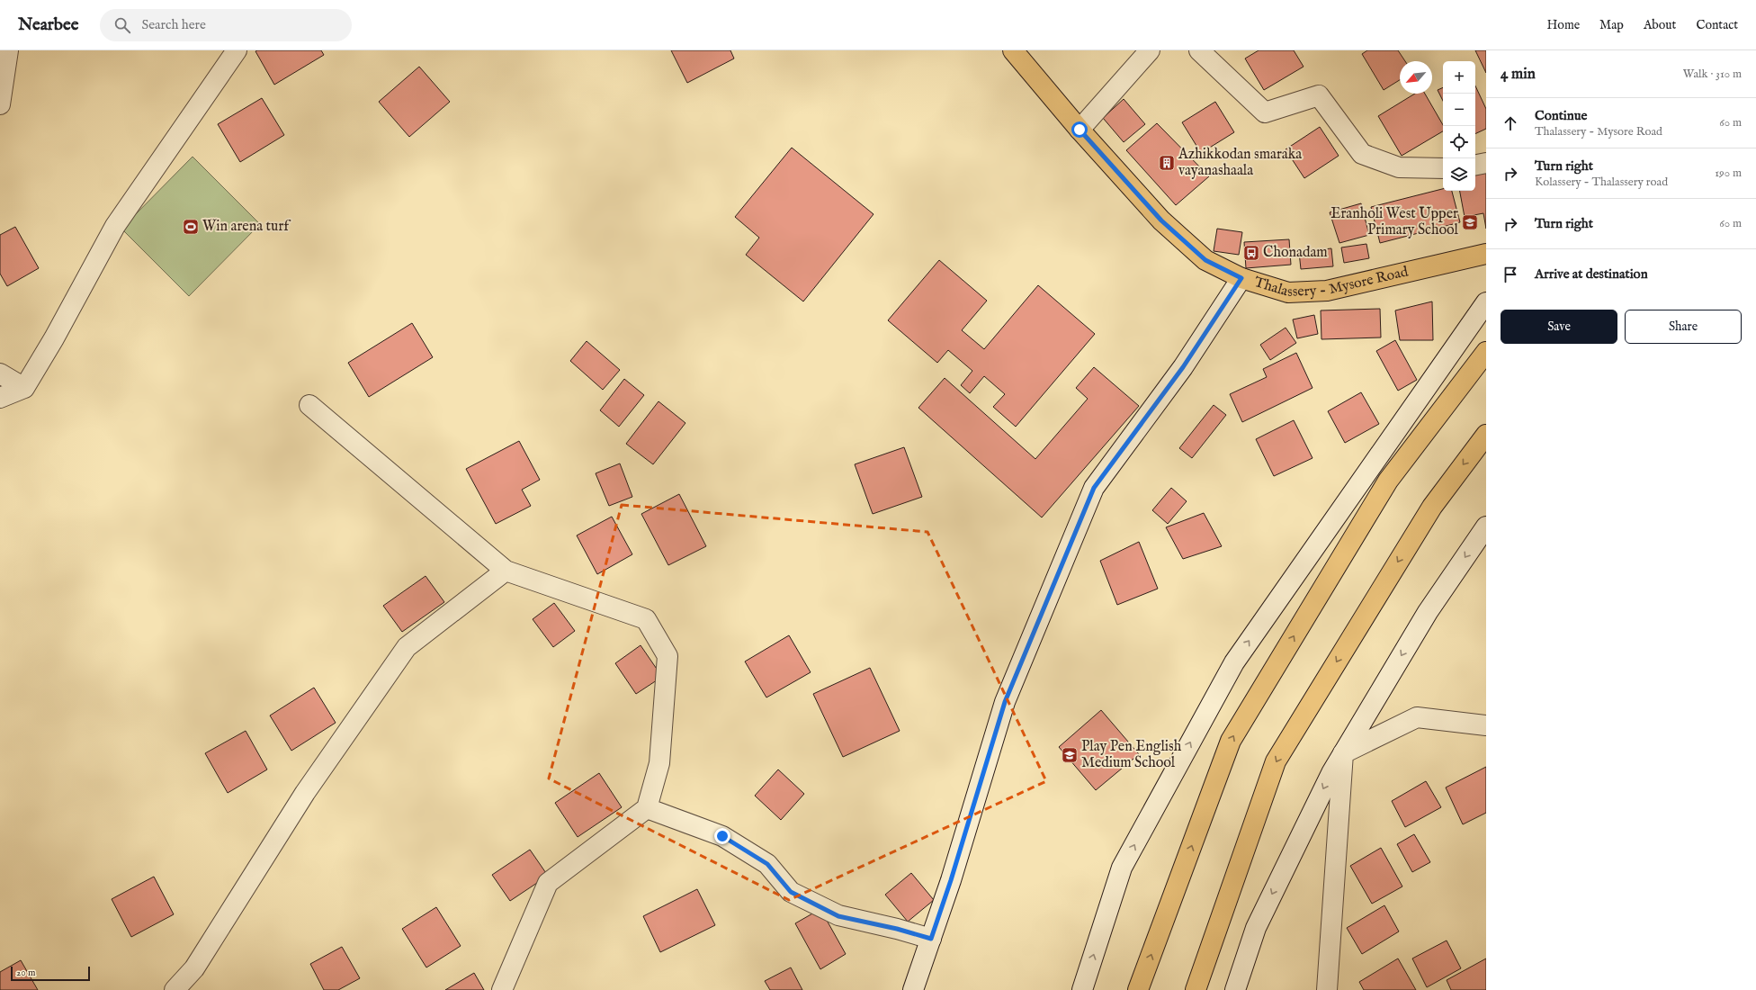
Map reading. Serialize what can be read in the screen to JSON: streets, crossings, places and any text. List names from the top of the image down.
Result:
{
  "streets": {
    "main road": ["Thalassery - Mysore Road"]
  },
  "places": {
    "building": ["Azhikkodan smaraka vayanashaala"],
    "school or university": ["Eranholi West Upper Primary School", "Play Pen English Medium School"],
    "sports": ["Win arena turf"],
    "bus stop": ["Chonadam"]
  },
  "scale_bar": "20 m",
  "north": "bottom left",
  "page": {
    "header": "Nearbee",
    "search": "Search here",
    "nav": [
      "Home",
      "Map",
      "About",
      "Contact"
    ],
    "heading": ["4 min", "Walk · 310 m"],
    "map_buttons": ["+", "−"],
    "list": [
      ["Continue", "Thalassery - Mysore Road", "60 m"],
      ["Turn right", "Kolassery - Thalassery road", "190 m"],
      ["Turn right", "60 m"],
      "Arrive at destination"
    ],
    "buttons": ["Save", "Share"],
    "scale": "20 m"
  }
}
